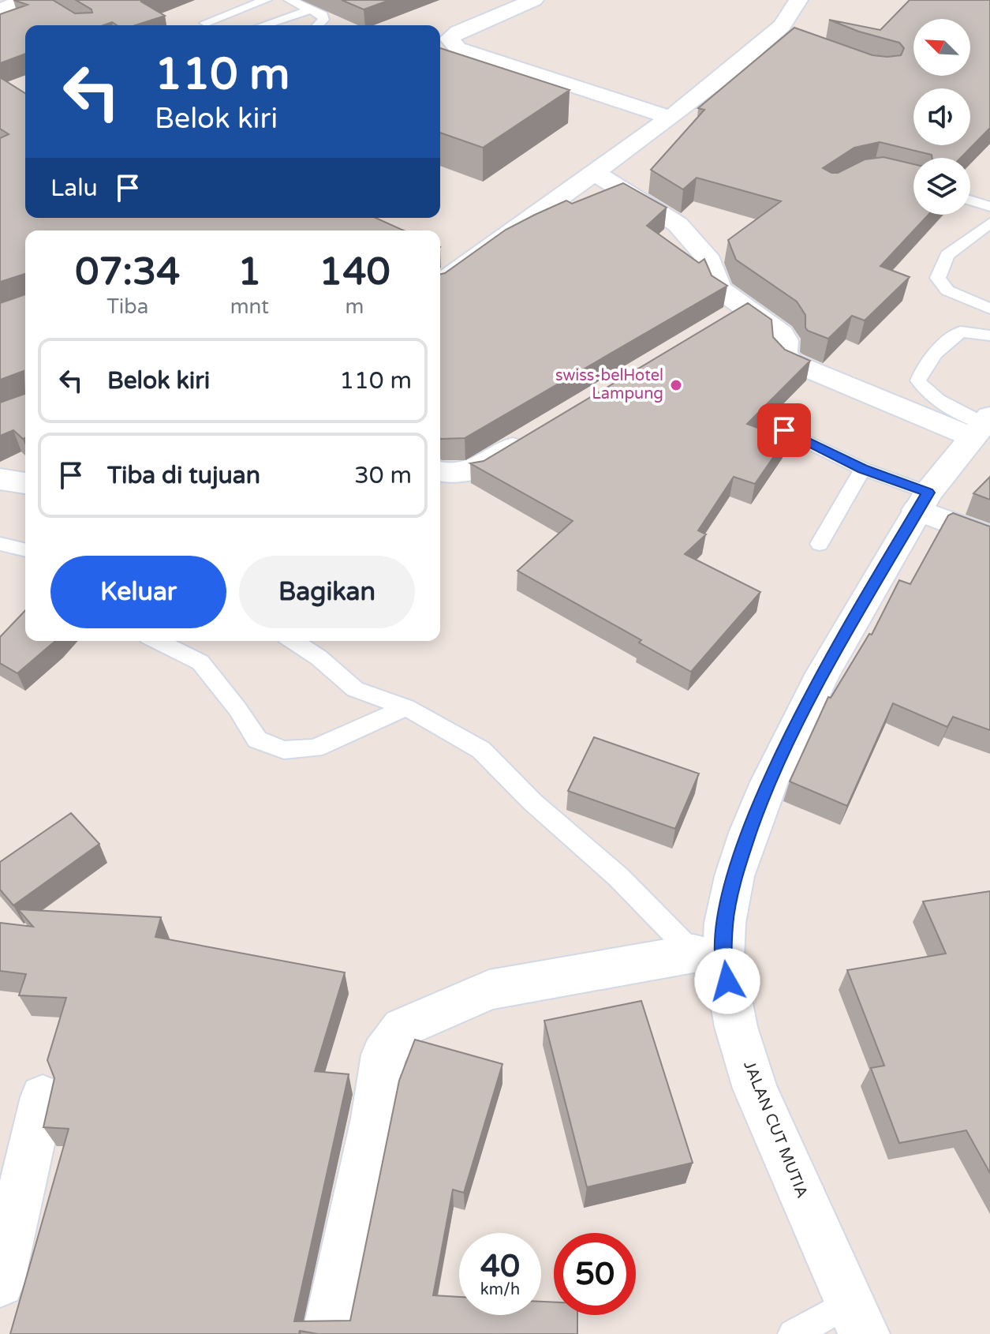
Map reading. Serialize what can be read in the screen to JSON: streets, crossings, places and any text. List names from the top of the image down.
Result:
{
  "streets": {
    "street": ["JALAN CUT MUTIA"]
  },
  "places": ["swiss-belHotel Lampung"],
  "north": "top left",
  "page": {
    "turn": ["110 m", "Belok kiri"],
    "then": "Lalu",
    "eta": [
      "07:34",
      "Tiba",
      "1",
      "mnt",
      "140",
      "m"
    ],
    "list": [
      {
        "name": "Belok kiri",
        "value": "110 m"
      },
      {
        "name": "Tiba di tujuan",
        "value": "30 m"
      }
    ],
    "buttons": ["Keluar", "Bagikan"],
    "speed": "40 km/h",
    "limit": "50"
  }
}
